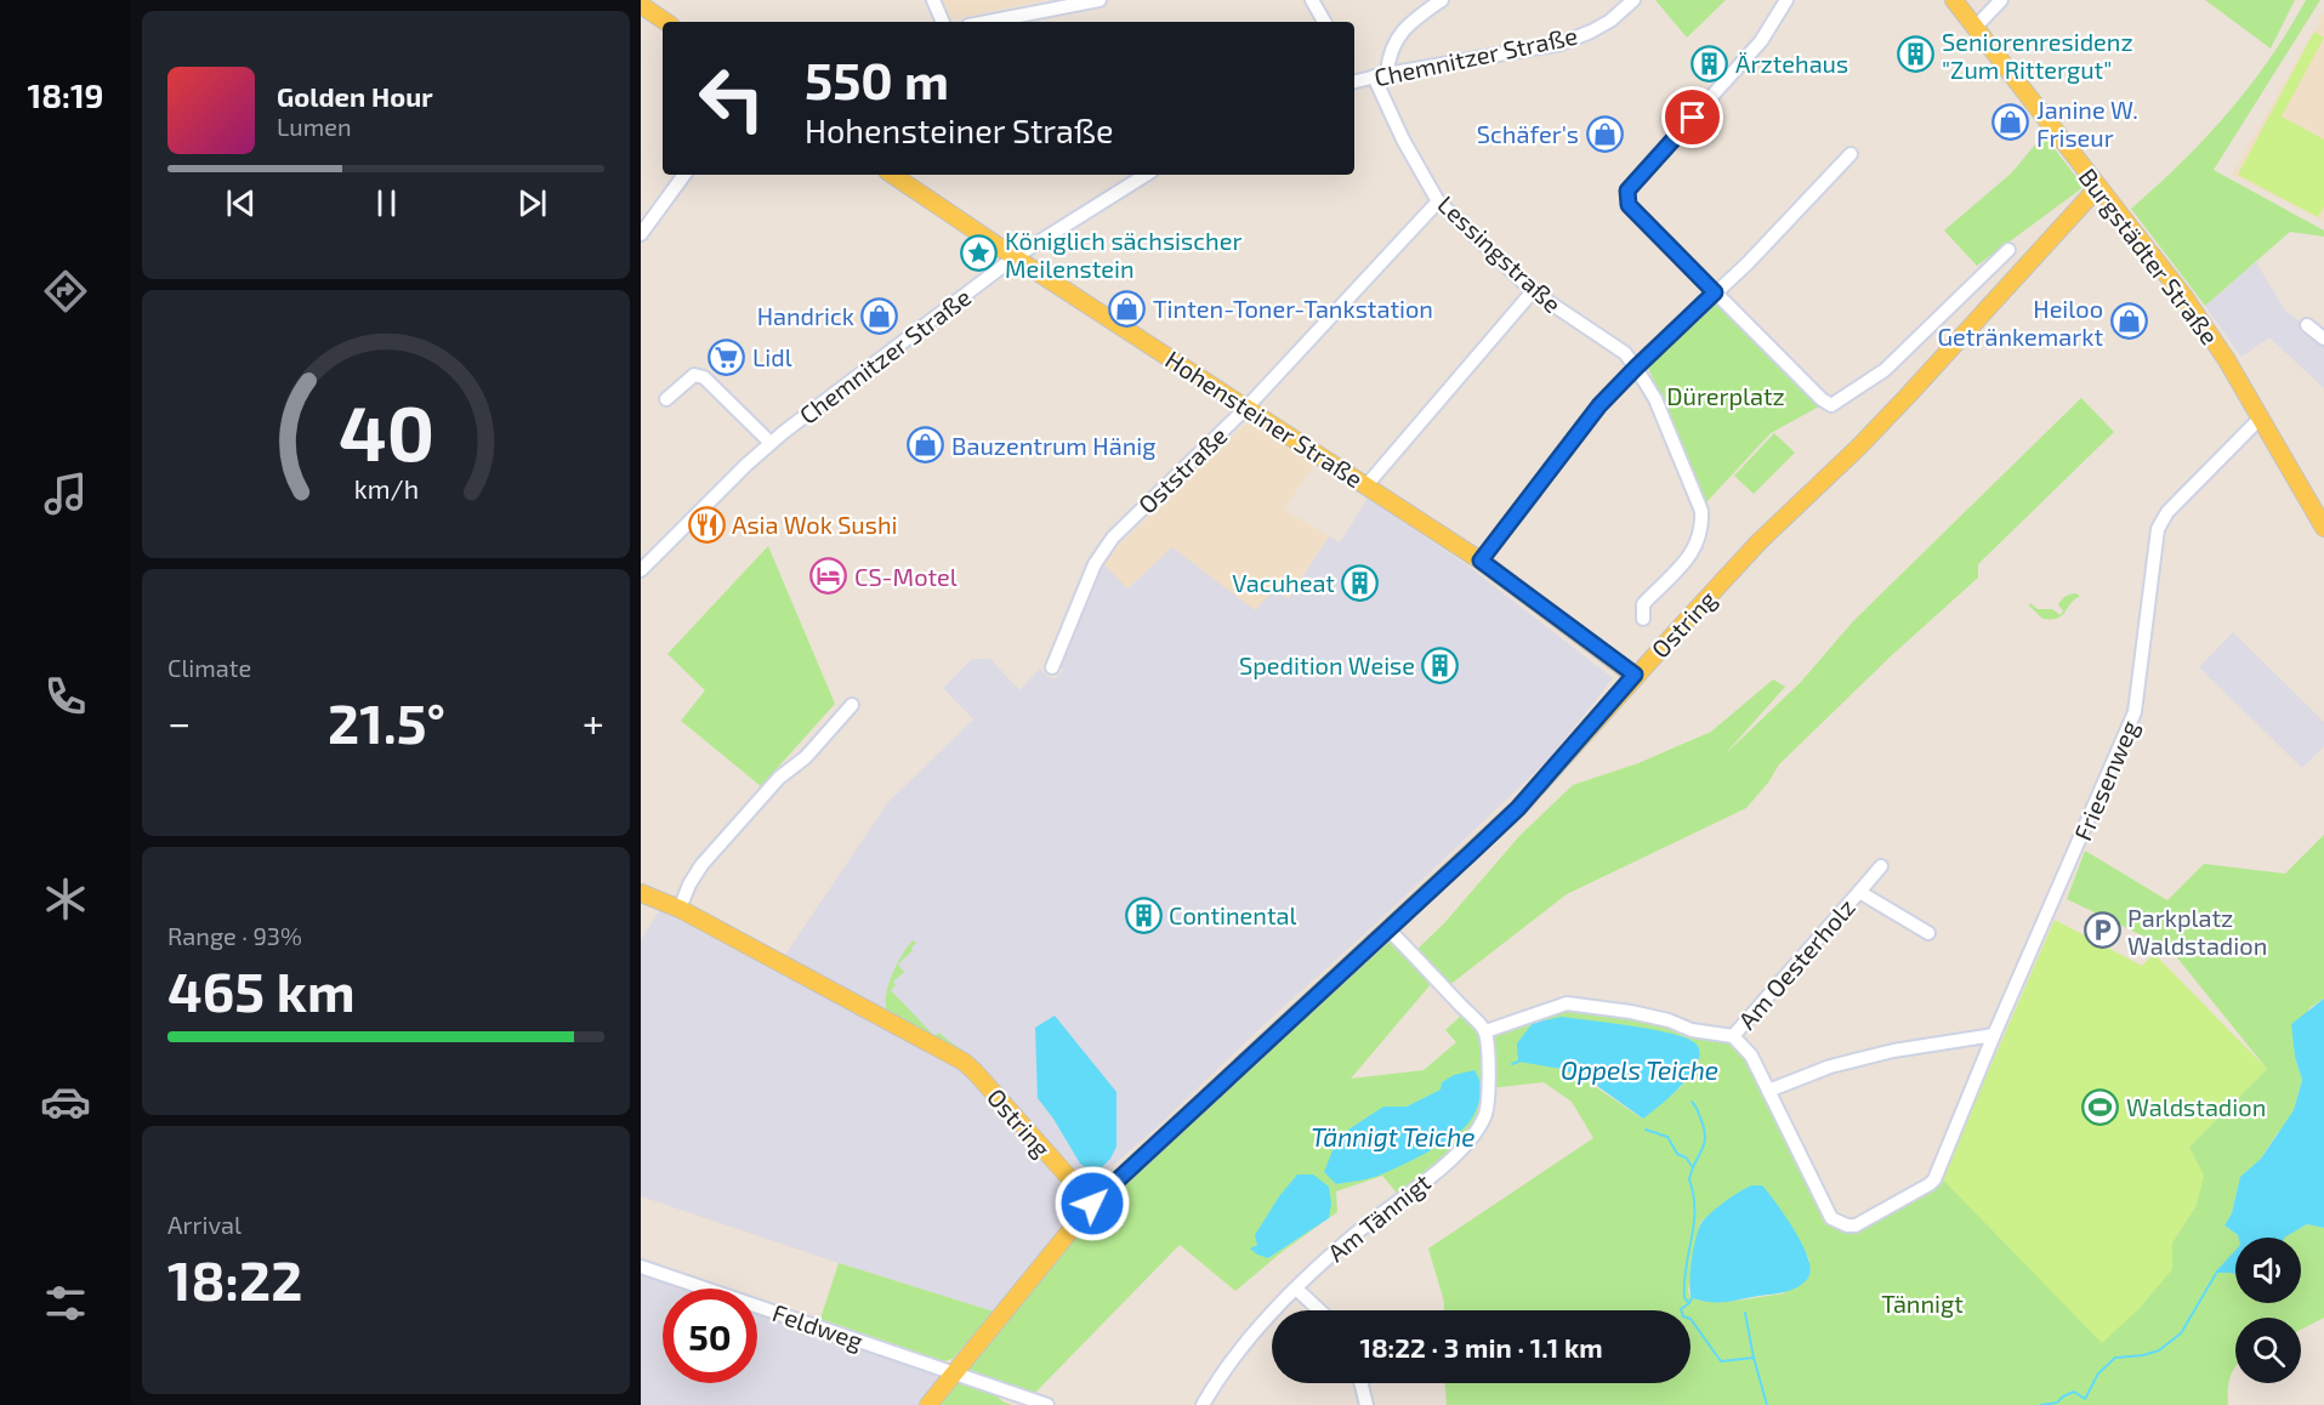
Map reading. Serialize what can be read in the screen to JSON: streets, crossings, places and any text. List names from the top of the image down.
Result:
{
  "streets": {
    "main road": ["Burgstädter Straße", "Hohensteiner Straße", "Ostring"],
    "street": [
      "Chemnitzer Straße",
      "Lessingstraße",
      "Oststraße",
      "Friesenweg",
      "Am Oesterholz",
      "Am Tännigt",
      "Feldweg"
    ]
  },
  "crossings": [
    ["Chemnitzer Straße", "Lessingstraße"],
    ["Chemnitzer Straße", "Hohensteiner Straße"],
    ["Lessingstraße", "Oststraße"],
    ["Burgstädter Straße", "Ostring"],
    ["Burgstädter Straße", "Friesenweg"],
    ["Hohensteiner Straße", "Oststraße"],
    ["Hohensteiner Straße", "Ostring"],
    ["Friesenweg", "Am Oesterholz"],
    ["Am Oesterholz", "Am Tännigt"]
  ],
  "water": ["Oppels Teiche", "Tännigt Teiche"],
  "parks": ["Dürerplatz", "Tännigt"],
  "places": {
    "building": [
      "Seniorenresidenz \"Zum Rittergut\"",
      "Ärztehaus",
      "Vacuheat",
      "Spedition Weise",
      "Continental"
    ],
    "shop": [
      "Janine W. Friseur",
      "Schäfer's",
      "Tinten-Toner-Tankstation",
      "Handrick",
      "Heiloo Getränkemarkt",
      "Bauzentrum Hänig"
    ],
    "place": ["Königlich sächsischer Meilenstein"],
    "supermarket": ["Lidl"],
    "restaurant": ["Asia Wok Sushi"],
    "hotel": ["CS-Motel"],
    "parking": ["Parkplatz Waldstadion"],
    "sports": ["Waldstadion"]
  },
  "page": {
    "tabs": "18:19",
    "turn": ["550 m", "Hohensteiner Straße"],
    "song": ["Golden Hour", "Lumen"],
    "tile": [
      "Climate",
      ["Range · 93%", "465 km"],
      ["Arrival", "18:22"]
    ],
    "heat": ["−", "21.5°", "+"],
    "limit": "50",
    "trip": "18:22 · 3 min · 1.1 km",
    "gauge": ["40", "km/h"]
  }
}
